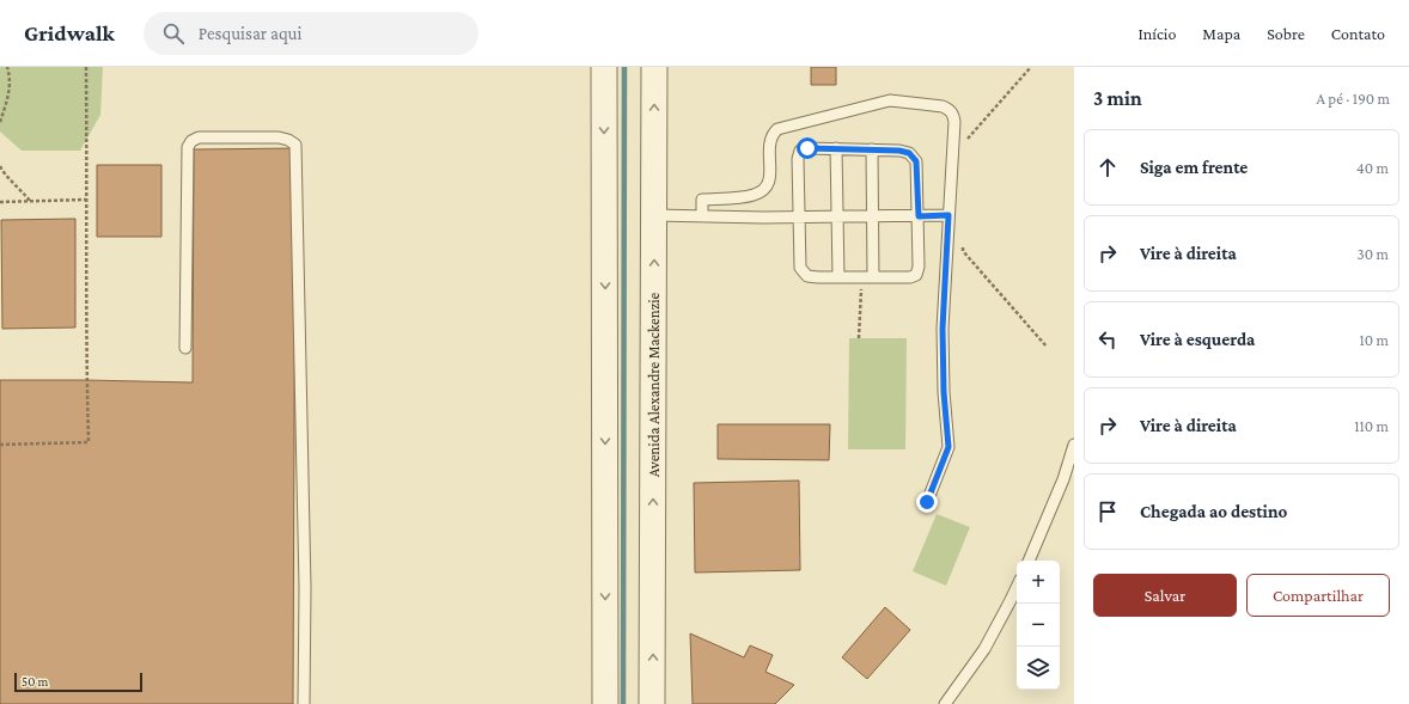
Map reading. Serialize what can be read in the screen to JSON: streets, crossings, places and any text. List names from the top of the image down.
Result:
{
  "streets": {
    "street": ["Avenida Alexandre Mackenzie"]
  },
  "scale_bar": "50 m",
  "page": {
    "header": "Gridwalk",
    "search": "Pesquisar aqui",
    "nav": [
      "Início",
      "Mapa",
      "Sobre",
      "Contato"
    ],
    "heading": ["3 min", "A pé · 190 m"],
    "list": [
      ["Siga em frente", "40 m"],
      ["Vire à direita", "30 m"],
      ["Vire à esquerda", "10 m"],
      ["Vire à direita", "110 m"],
      "Chegada ao destino"
    ],
    "buttons": ["Salvar", "Compartilhar"],
    "map_buttons": ["+", "−"],
    "scale": "50 m"
  }
}
